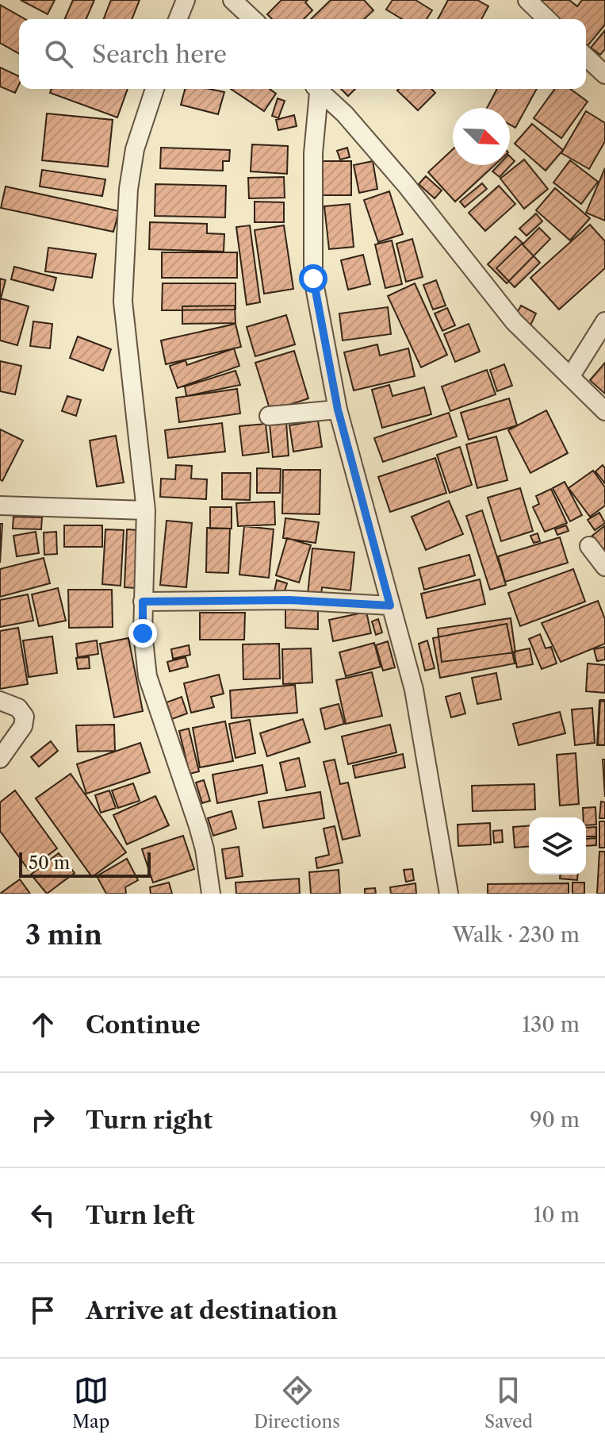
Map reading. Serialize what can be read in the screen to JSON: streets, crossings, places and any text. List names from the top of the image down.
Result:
{
  "scale_bar": "50 m",
  "north": "bottom right",
  "page": {
    "search": "Search here",
    "scale": "50 m",
    "heading": ["3 min", "Walk · 230 m"],
    "list": [
      ["Continue", "130 m"],
      ["Turn right", "90 m"],
      ["Turn left", "10 m"],
      "Arrive at destination"
    ],
    "nav": ["Map", "Directions", "Saved"]
  }
}
